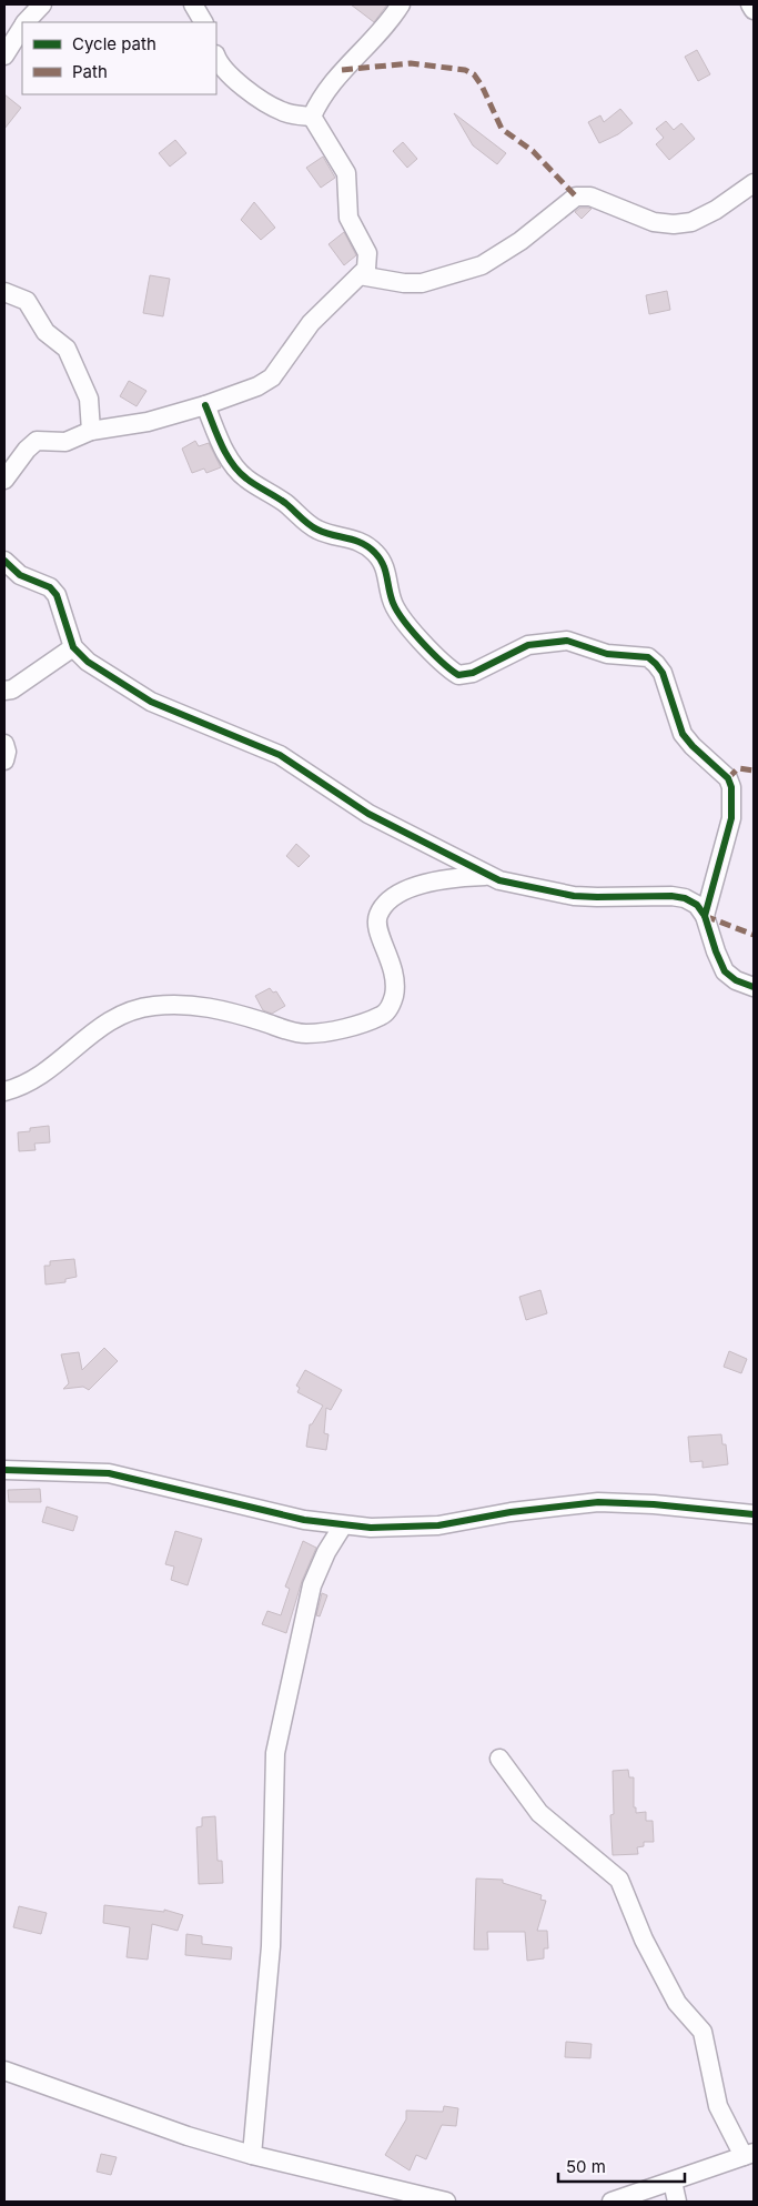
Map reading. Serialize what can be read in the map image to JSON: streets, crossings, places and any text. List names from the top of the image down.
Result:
{
  "legend": ["Cycle path", "Path"],
  "scale_bar": "50 m"
}
